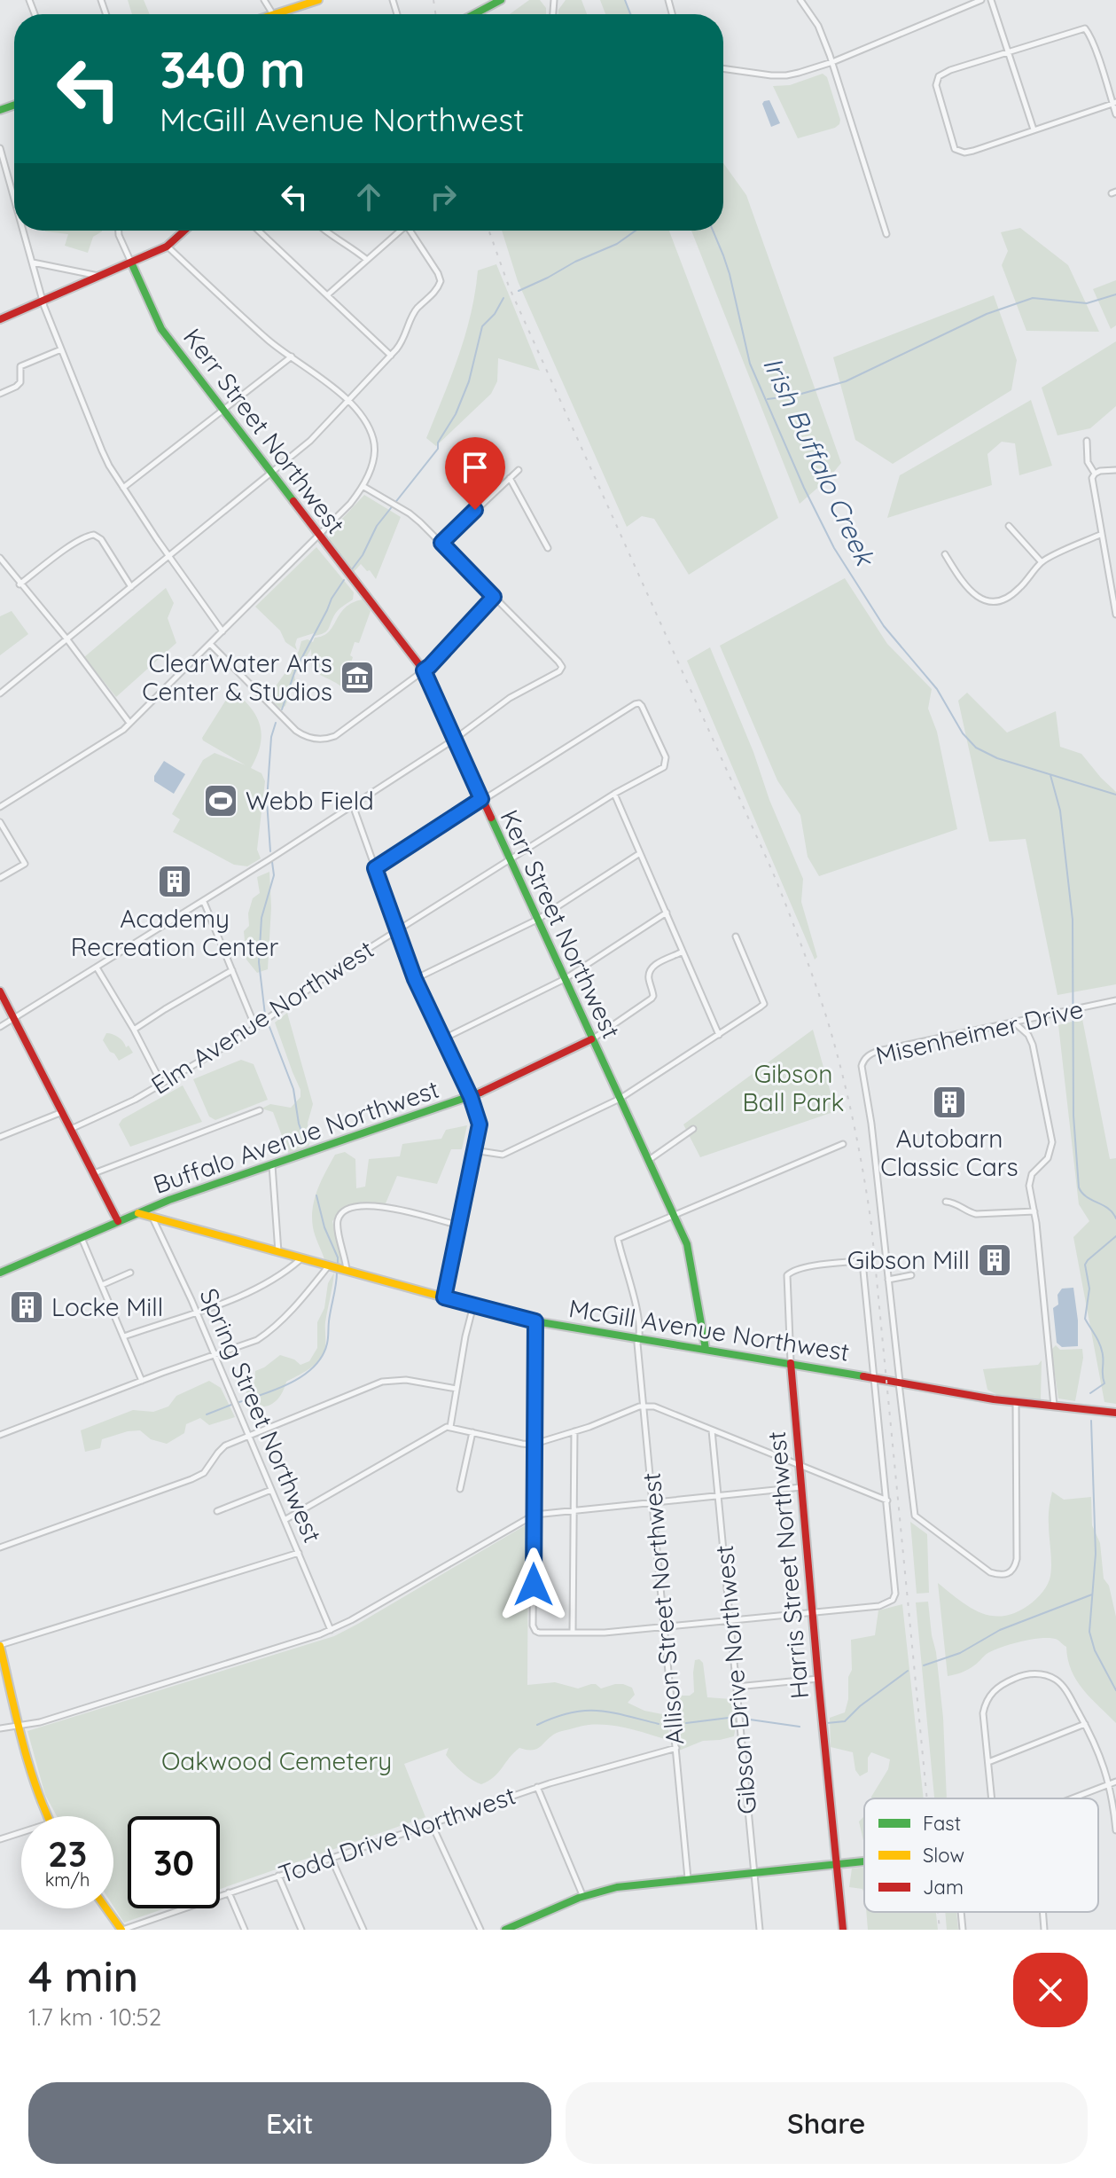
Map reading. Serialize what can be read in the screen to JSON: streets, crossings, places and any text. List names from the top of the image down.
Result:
{
  "streets": {
    "street": [
      "Kerr Street Northwest",
      "Elm Avenue Northwest",
      "Misenheimer Drive",
      "Buffalo Avenue Northwest",
      "McGill Avenue Northwest",
      "Spring Street Northwest",
      "Harris Street Northwest",
      "Allison Street Northwest",
      "Gibson Drive Northwest",
      "Todd Drive Northwest"
    ]
  },
  "crossings": [
    ["Kerr Street Northwest", "Elm Avenue Northwest"],
    ["Kerr Street Northwest", "Buffalo Avenue Northwest"],
    ["Kerr Street Northwest", "McGill Avenue Northwest"],
    ["Kerr Street Northwest", "Allison Street Northwest"],
    ["Misenheimer Drive", "McGill Avenue Northwest"],
    ["Buffalo Avenue Northwest", "McGill Avenue Northwest"],
    ["McGill Avenue Northwest", "Spring Street Northwest"],
    ["McGill Avenue Northwest", "Harris Street Northwest"],
    ["McGill Avenue Northwest", "Allison Street Northwest"],
    ["Allison Street Northwest", "Todd Drive Northwest"]
  ],
  "water": ["Irish Buffalo Creek"],
  "parks": ["Gibson Ball Park", "Oakwood Cemetery"],
  "places": {
    "museum": ["ClearWater Arts Center & Studios"],
    "sports": ["Webb Field"],
    "building": [
      "Academy Recreation Center",
      "Autobarn Classic Cars",
      "Gibson Mill",
      "Locke Mill"
    ]
  },
  "legend": ["Fast", "Slow", "Jam"],
  "page": {
    "turn": ["340 m", "McGill Avenue Northwest"],
    "speed": "23 km/h",
    "limit": "30",
    "heading": ["4 min", "1.7 km · 10:52"],
    "buttons": ["Exit", "Share"]
  }
}
